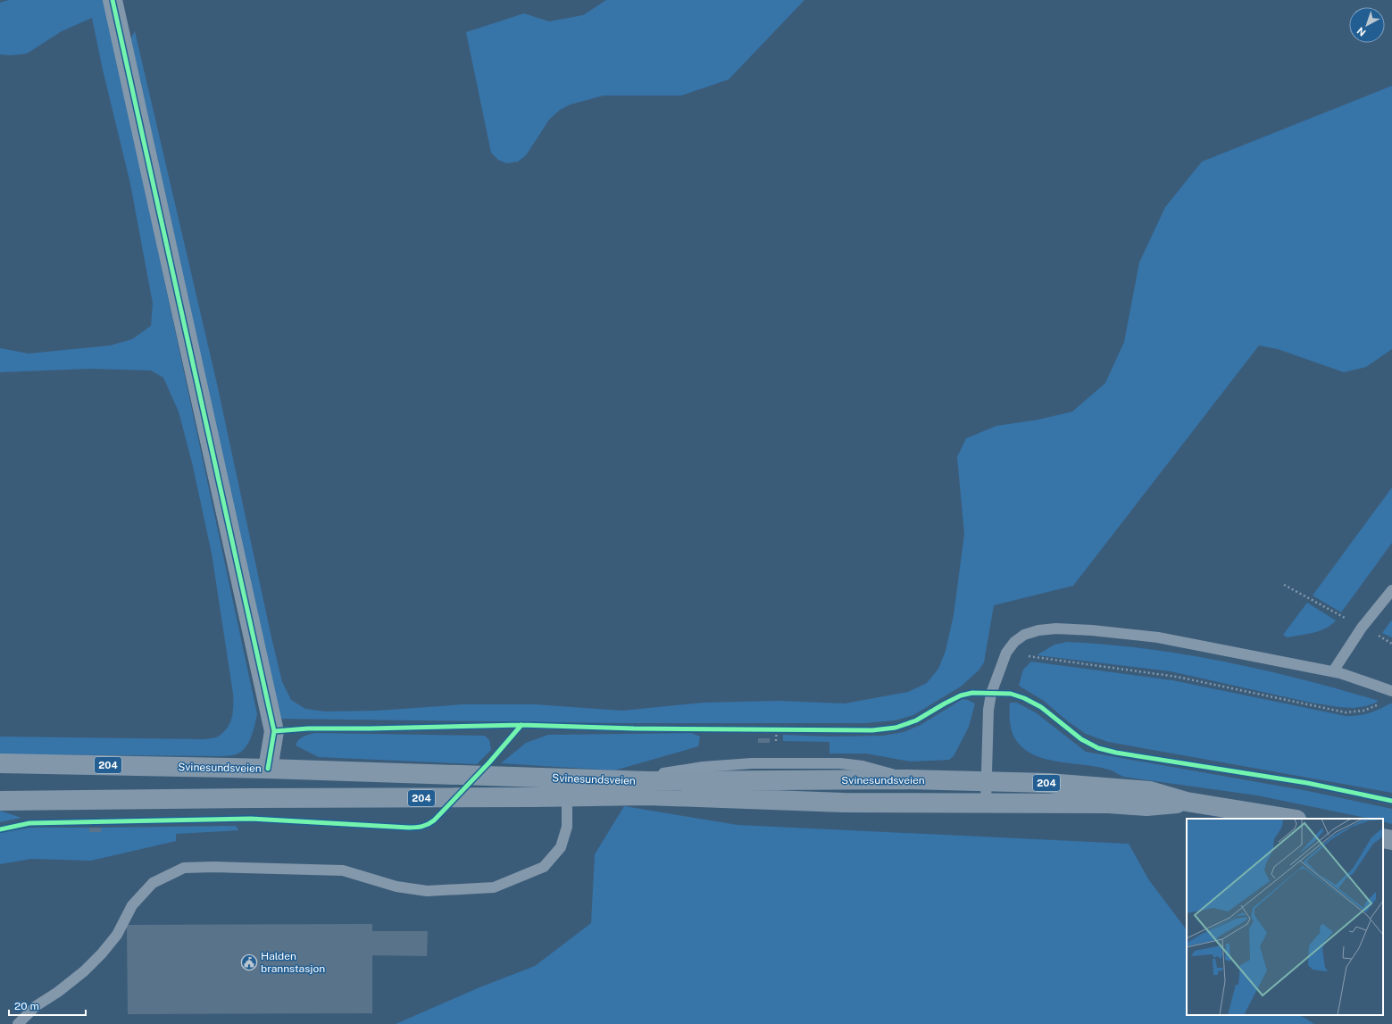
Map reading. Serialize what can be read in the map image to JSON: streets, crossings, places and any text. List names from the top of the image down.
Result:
{
  "streets": {
    "highway": ["204", "Svinesundsveien"]
  },
  "places": {
    "public building": ["Halden brannstasjon"]
  },
  "scale_bar": "20 m",
  "north": "bottom left"
}
